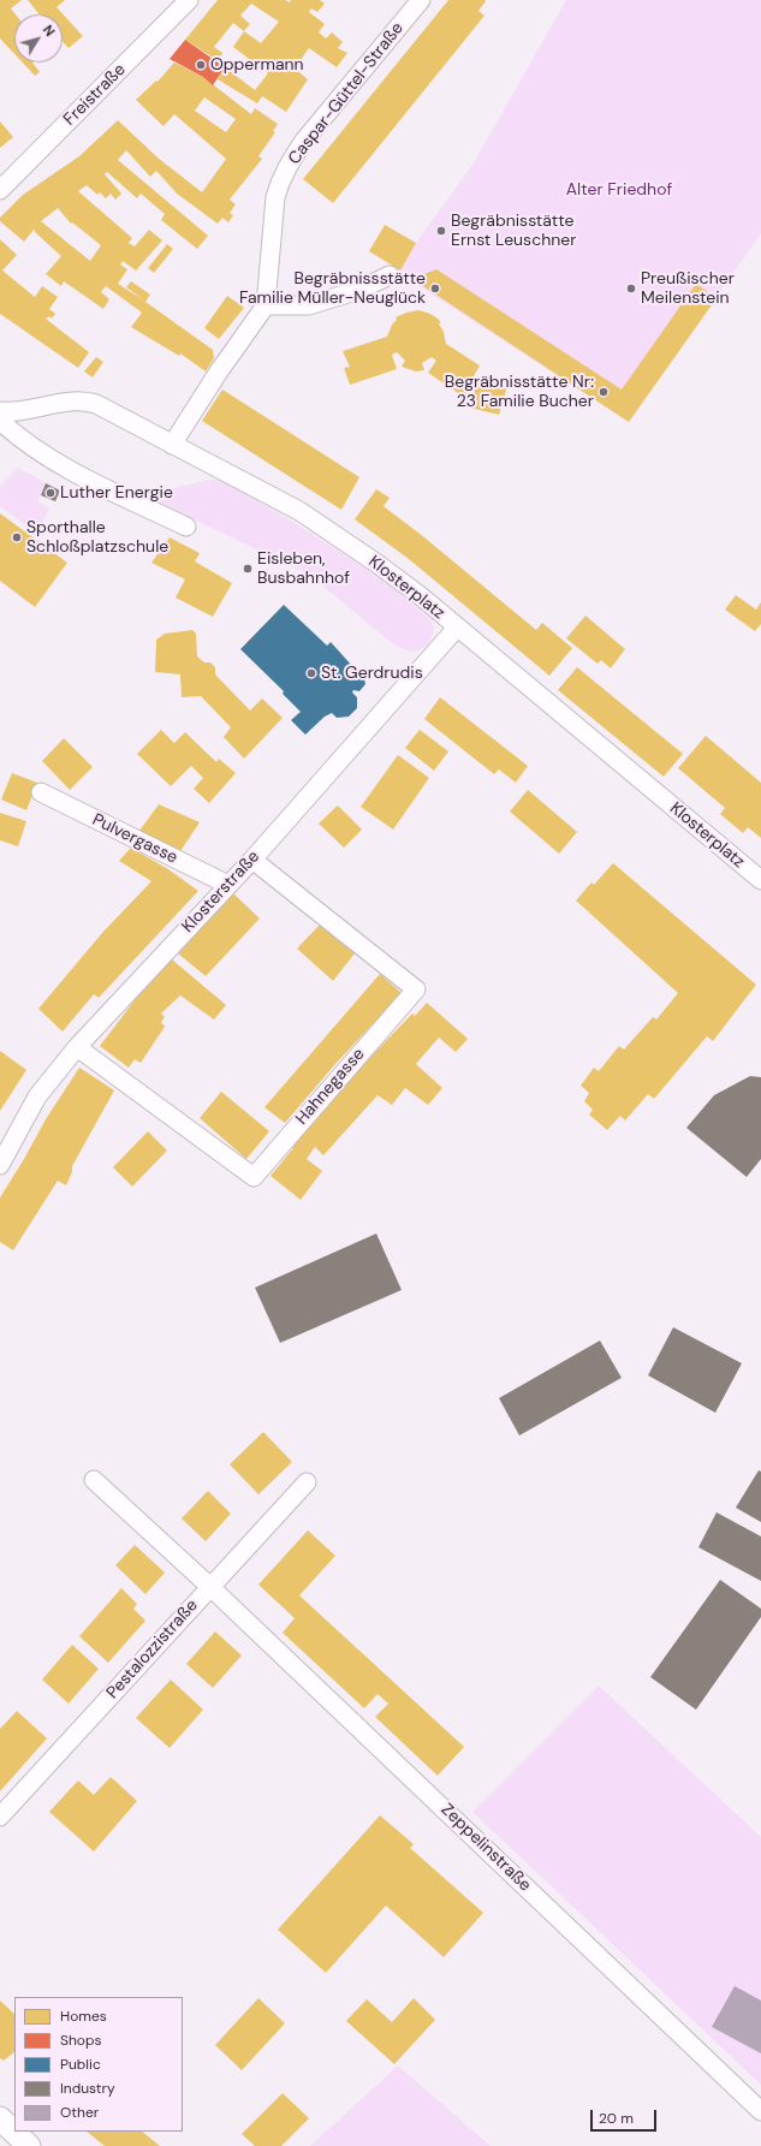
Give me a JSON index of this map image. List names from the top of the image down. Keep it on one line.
{"streets":{"street":["Caspar-Güttel-Straße","Freistraße","Klosterplatz","Pulvergasse","Klosterstraße","Hahnegasse","Pestalozzistraße","Zeppelinstraße"]},"crossings":[["Klosterplatz","Klosterstraße"],["Pulvergasse","Klosterstraße"],["Klosterstraße","Hahnegasse"],["Pestalozzistraße","Zeppelinstraße"]],"parks":["Alter Friedhof"],"places":["Oppermann","Begräbnisstätte Ernst Leuschner","Begräbnissstätte Familie Müller-Neuglück","Preußischer Meilenstein","Begräbnisstätte Nr: 23 Familie Bucher","Luther Energie","Sporthalle Schloßplatzschule","Eisleben, Busbahnhof","St. Gerdrudis"],"legend":["Homes","Shops","Public","Industry","Other"],"scale_bar":"20 m","north":"top right"}
